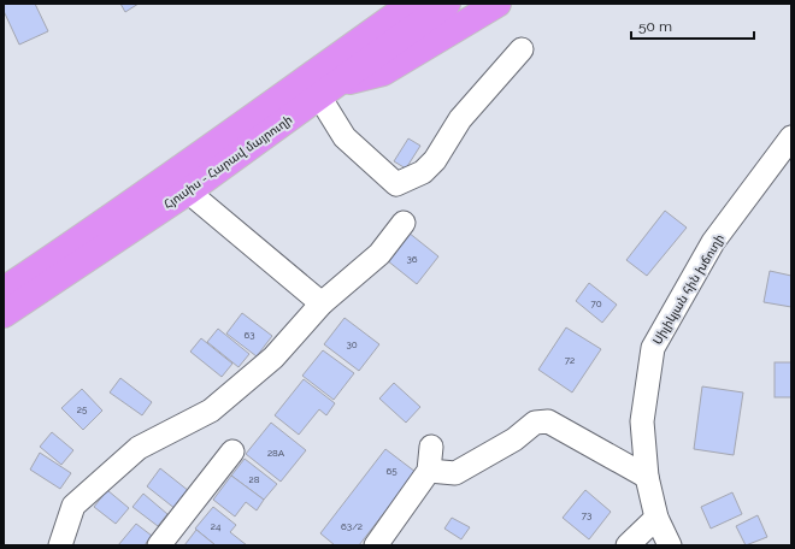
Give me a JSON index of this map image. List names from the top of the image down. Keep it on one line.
{"streets":{"highway":["Հյուսիս - Հարավ մայրուղի"],"street":["Սիլիկյան հին խճուղի"]},"house_numbers":["36","70","63","30","72","25","28A","65","28","73","24","63/2"],"scale_bar":"50 m"}
